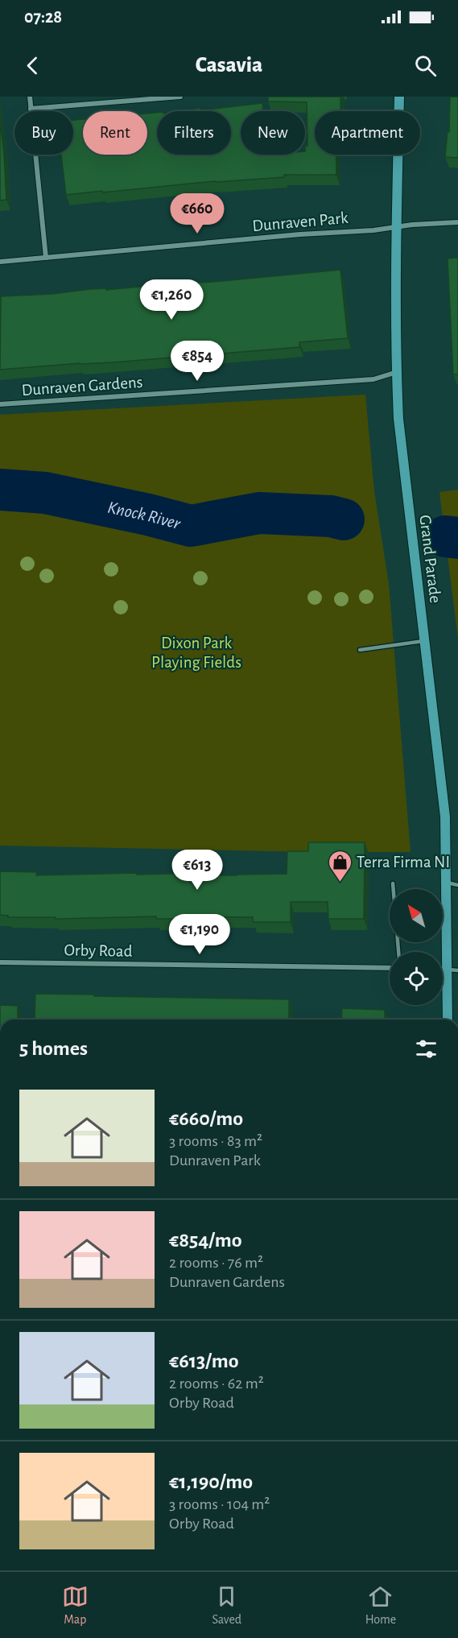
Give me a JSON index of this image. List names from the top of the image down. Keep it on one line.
{"streets":{"street":["Dunraven Park","Dunraven Gardens","Grand Parade","Orby Road"]},"crossings":[["Dunraven Park","Grand Parade"],["Dunraven Gardens","Grand Parade"]],"water":["Knock River"],"parks":["Dixon Park Playing Fields"],"places":{"shop":["Terra Firma NI"]},"north":"top left","page":{"status":"07:28","header":"Casavia","chip":["Buy","Rent","Filters","New","Apartment"],"price":["€660","€1,260","€854","€613","€1,190"],"heading":"5 homes","list":[{"name":"€660/mo","note":"3 rooms · 83 m² · Dunraven Park"},{"name":"€854/mo","note":"2 rooms · 76 m² · Dunraven Gardens"},{"name":"€613/mo","note":"2 rooms · 62 m² · Orby Road"},{"name":"€1,190/mo","note":"3 rooms · 104 m² · Orby Road"}],"tabs":["Map","Saved","Home"]}}
